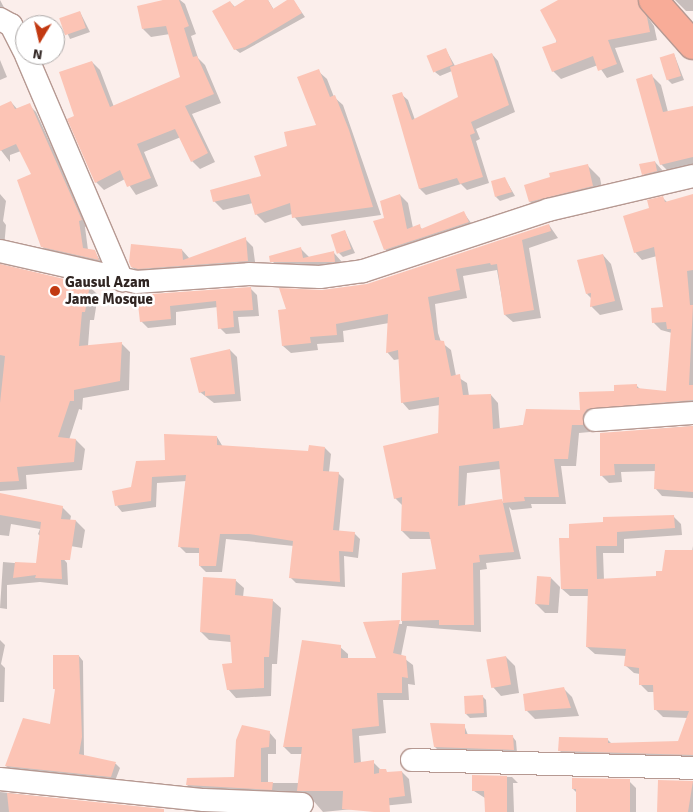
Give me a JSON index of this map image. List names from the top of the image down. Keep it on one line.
{"places":["Gausul Azam Jame Mosque"],"north":"bottom"}
